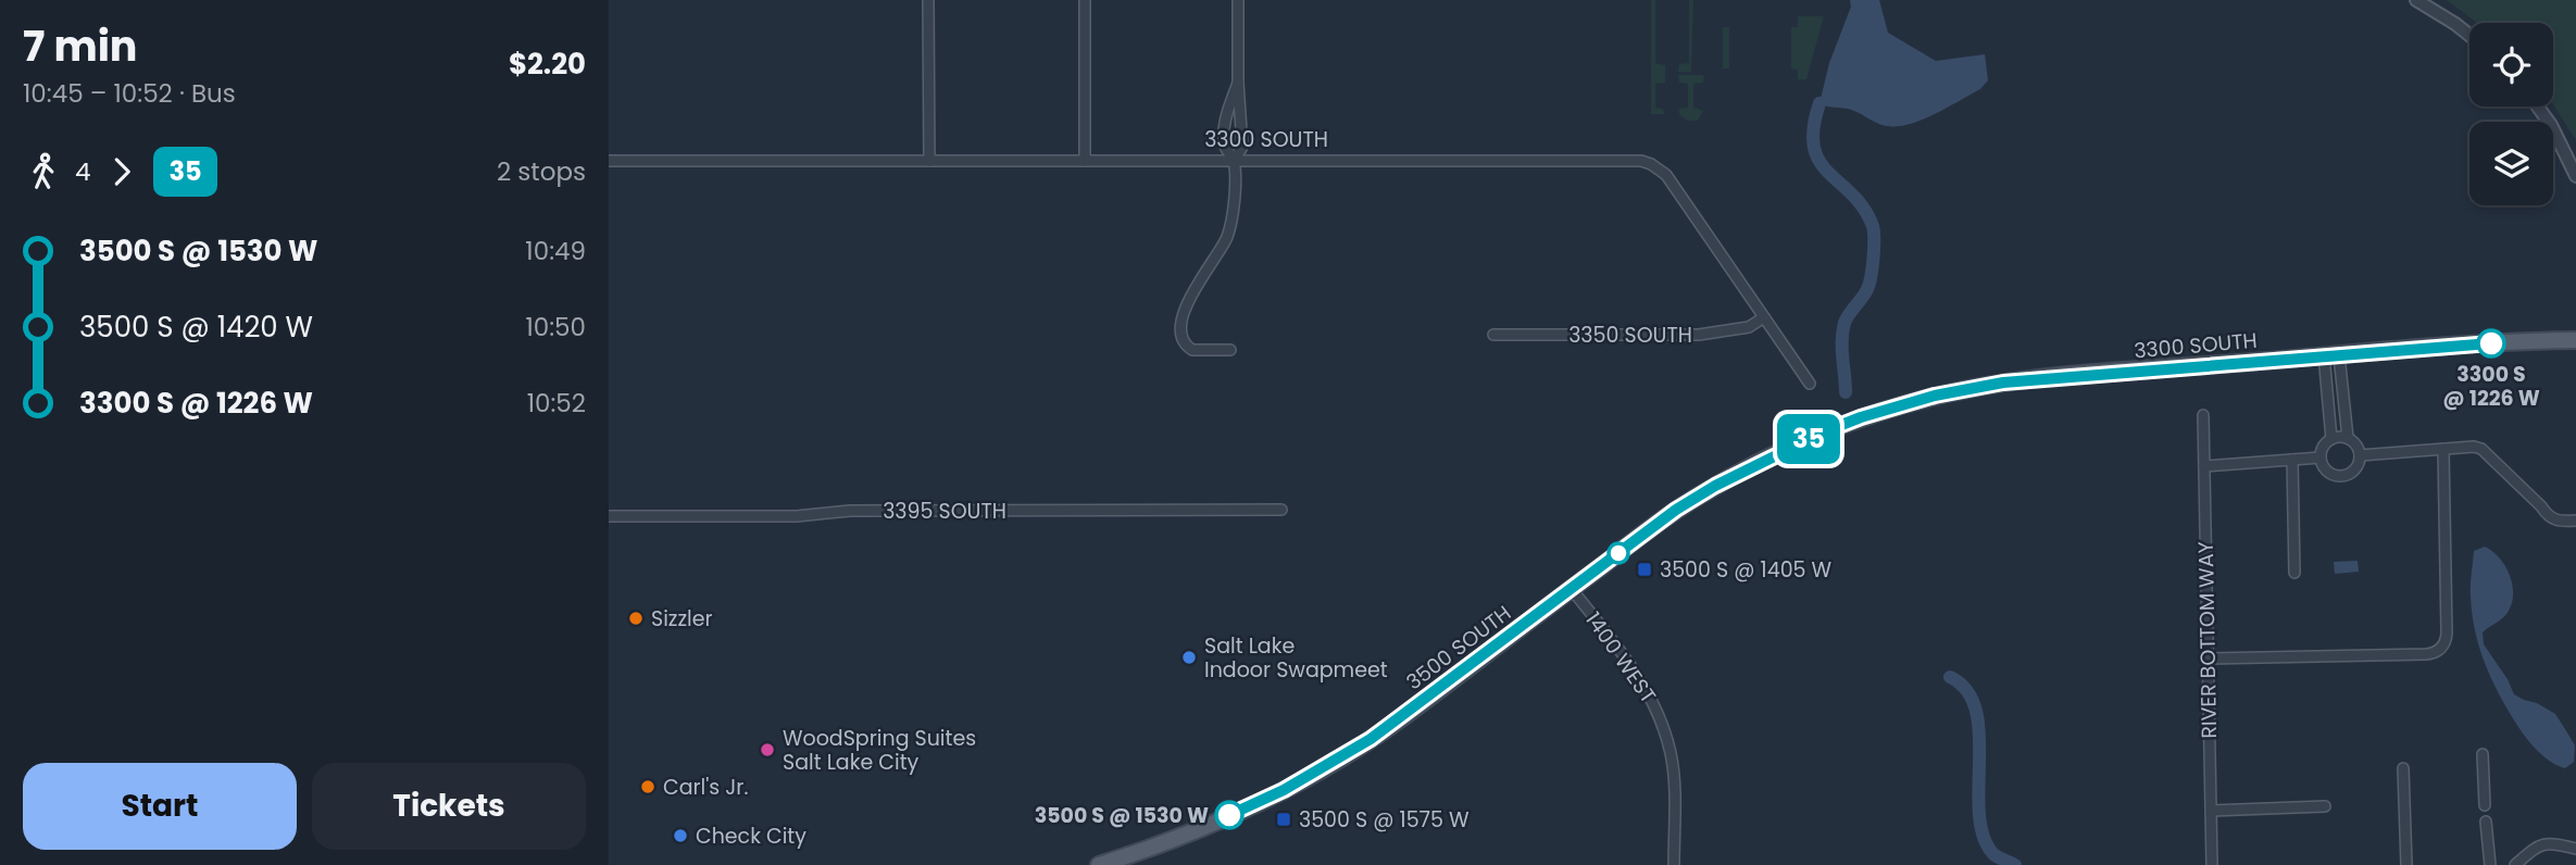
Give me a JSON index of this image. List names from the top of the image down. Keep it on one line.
{"streets":{"main road":["3300 SOUTH","3500 SOUTH"],"street":["3350 SOUTH","3395 SOUTH","RIVER BOTTOM WAY","1400 WEST"]},"crossings":[["3300 SOUTH","3350 SOUTH"],["3300 SOUTH","3500 SOUTH"],["3500 SOUTH","1400 WEST"]],"places":{"other":["3300 S @ 1226 W","Sizzler","Salt Lake Indoor Swapmeet","WoodSpring Suites Salt Lake City","Carl's Jr.","3500 S @ 1530 W","Check City"],"transit":["3500 S @ 1405 W","3500 S @ 1575 W"]},"lines":["bus line 35"],"page":{"heading":["7 min","10:45 – 10:52 · Bus","$2.20"],"on_map":"35","legs":["4","35","2 stops"],"list":[{"name":"3500 S @ 1530 W","value":"10:49"},{"name":"3500 S @ 1420 W","value":"10:50"},{"name":"3300 S @ 1226 W","value":"10:52"}],"buttons":["Start","Tickets"]}}
